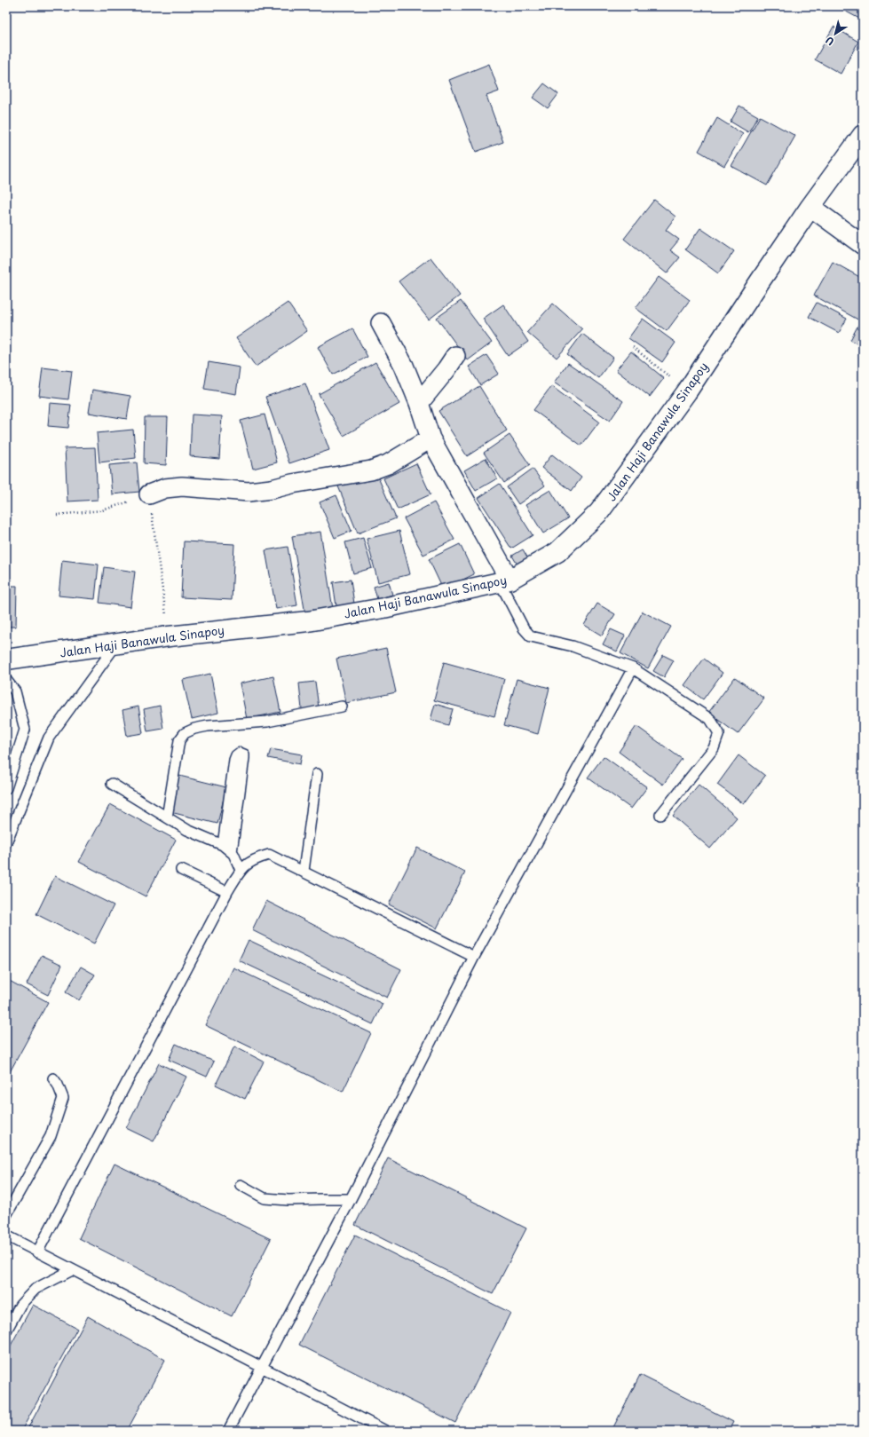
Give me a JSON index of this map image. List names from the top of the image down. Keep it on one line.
{"streets":{"highway":["Jalan Haji Banawula Sinapoy"]},"north":"bottom left"}
